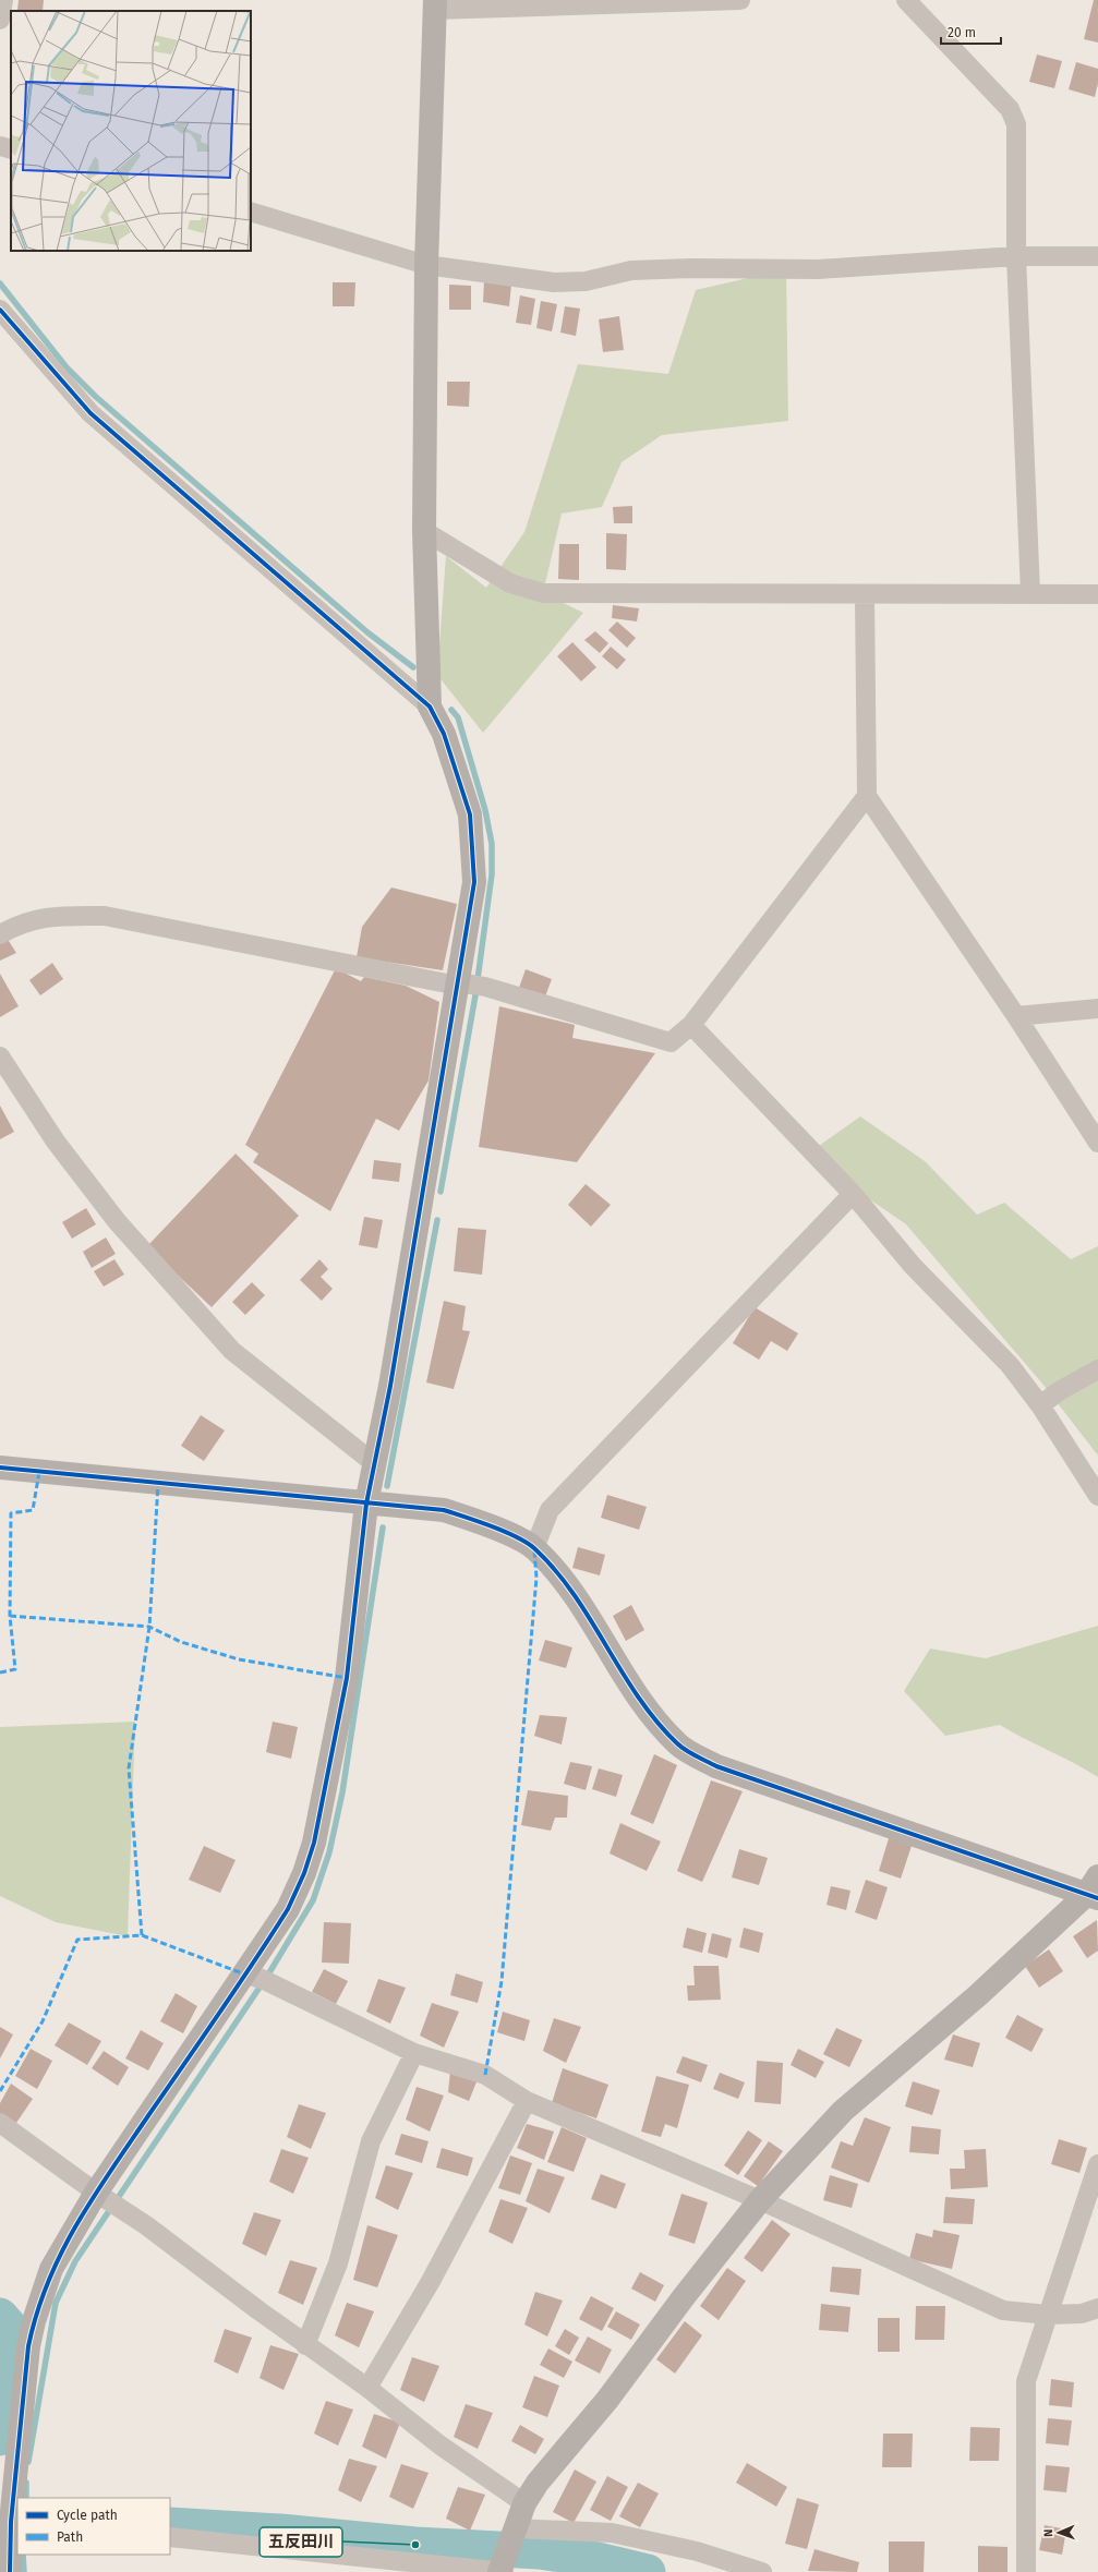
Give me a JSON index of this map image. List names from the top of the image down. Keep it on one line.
{"places":["五反田川"],"legend":["Cycle path","Path"],"scale_bar":"20 m","north":"left"}
